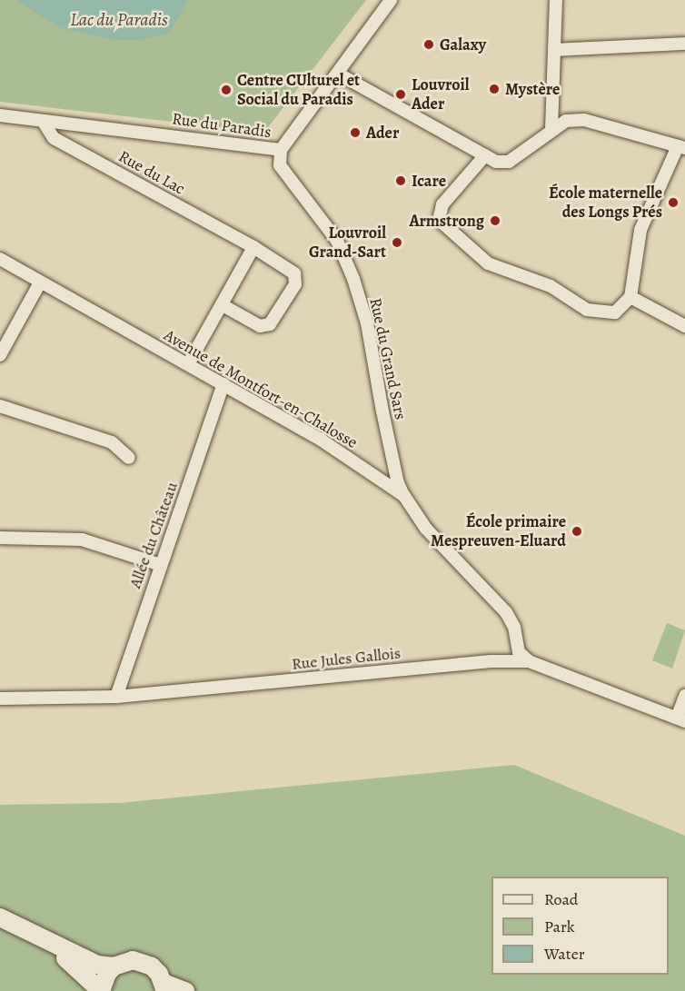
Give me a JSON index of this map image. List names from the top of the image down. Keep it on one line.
{"streets":{"street":["Rue du Paradis","Rue du Lac","Rue du Grand Sars","Avenue de Montfort-en-Chalosse","Allée du Château","Rue Jules Gallois"]},"crossings":[["Rue du Paradis","Rue du Lac"],["Rue du Paradis","Rue du Grand Sars"],["Rue du Grand Sars","Avenue de Montfort-en-Chalosse"],["Avenue de Montfort-en-Chalosse","Allée du Château"],["Avenue de Montfort-en-Chalosse","Rue Jules Gallois"],["Allée du Château","Rue Jules Gallois"]],"water":["Lac du Paradis"],"places":["Galaxy","Mystère","Centre CUlturel et Social du Paradis","Louvroil Ader","Ader","Icare","École maternelle des Longs Prés","Armstrong","Louvroil Grand-Sart","École primaire Mespreuven-Eluard"],"legend":["Road","Park","Water"]}
